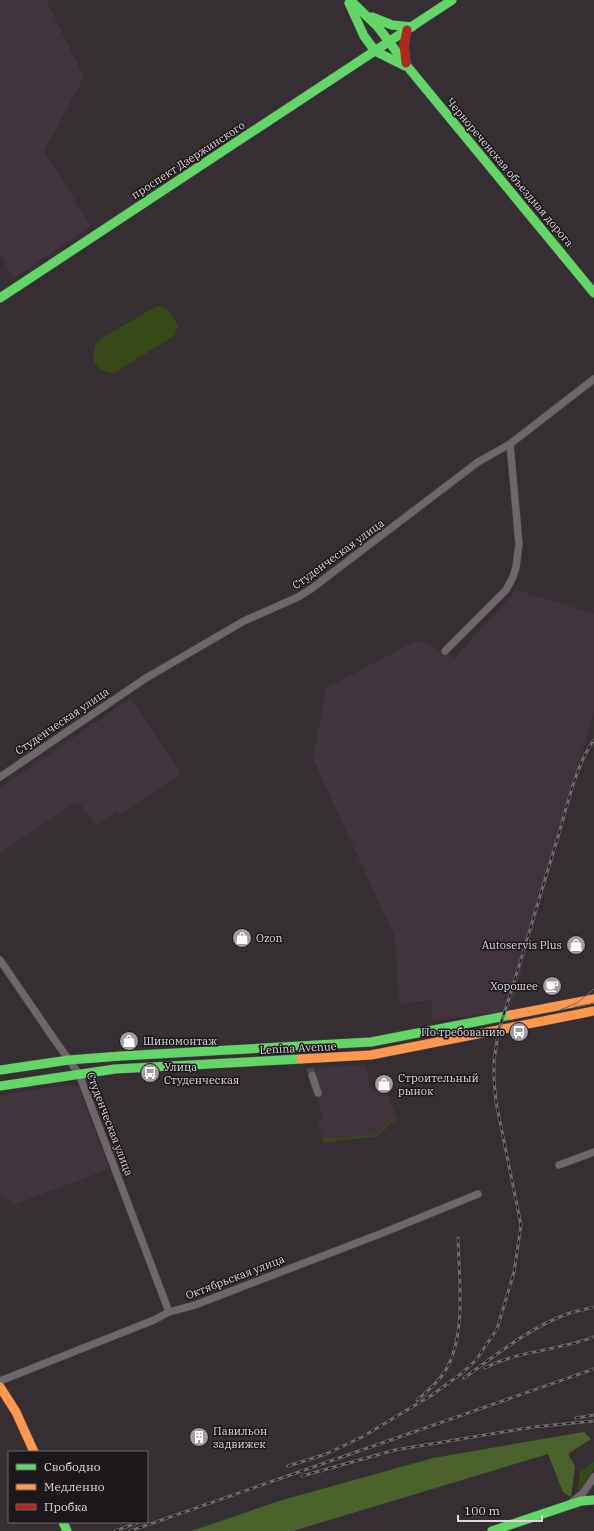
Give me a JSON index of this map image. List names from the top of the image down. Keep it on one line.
{"streets":{"main road":["проспект Дзержинского","Чернореченская объездная дорога","Lenina Avenue"],"street":["Студенческая улица","Октябрьская улица"]},"crossings":[["проспект Дзержинского","Чернореченская объездная дорога"],["Студенческая улица","Lenina Avenue"],["Студенческая улица","Октябрьская улица"]],"places":{"shop":["Ozon","Autoservis Plus","Шиномонтаж","Строительный рынок"],"cafe":["Хорошее"],"bus stop":["По требованию","Улица Студенческая"],"building":["Павильон задвижек"]},"legend":["Свободно","Медленно","Пробка"],"scale_bar":"100 m"}
